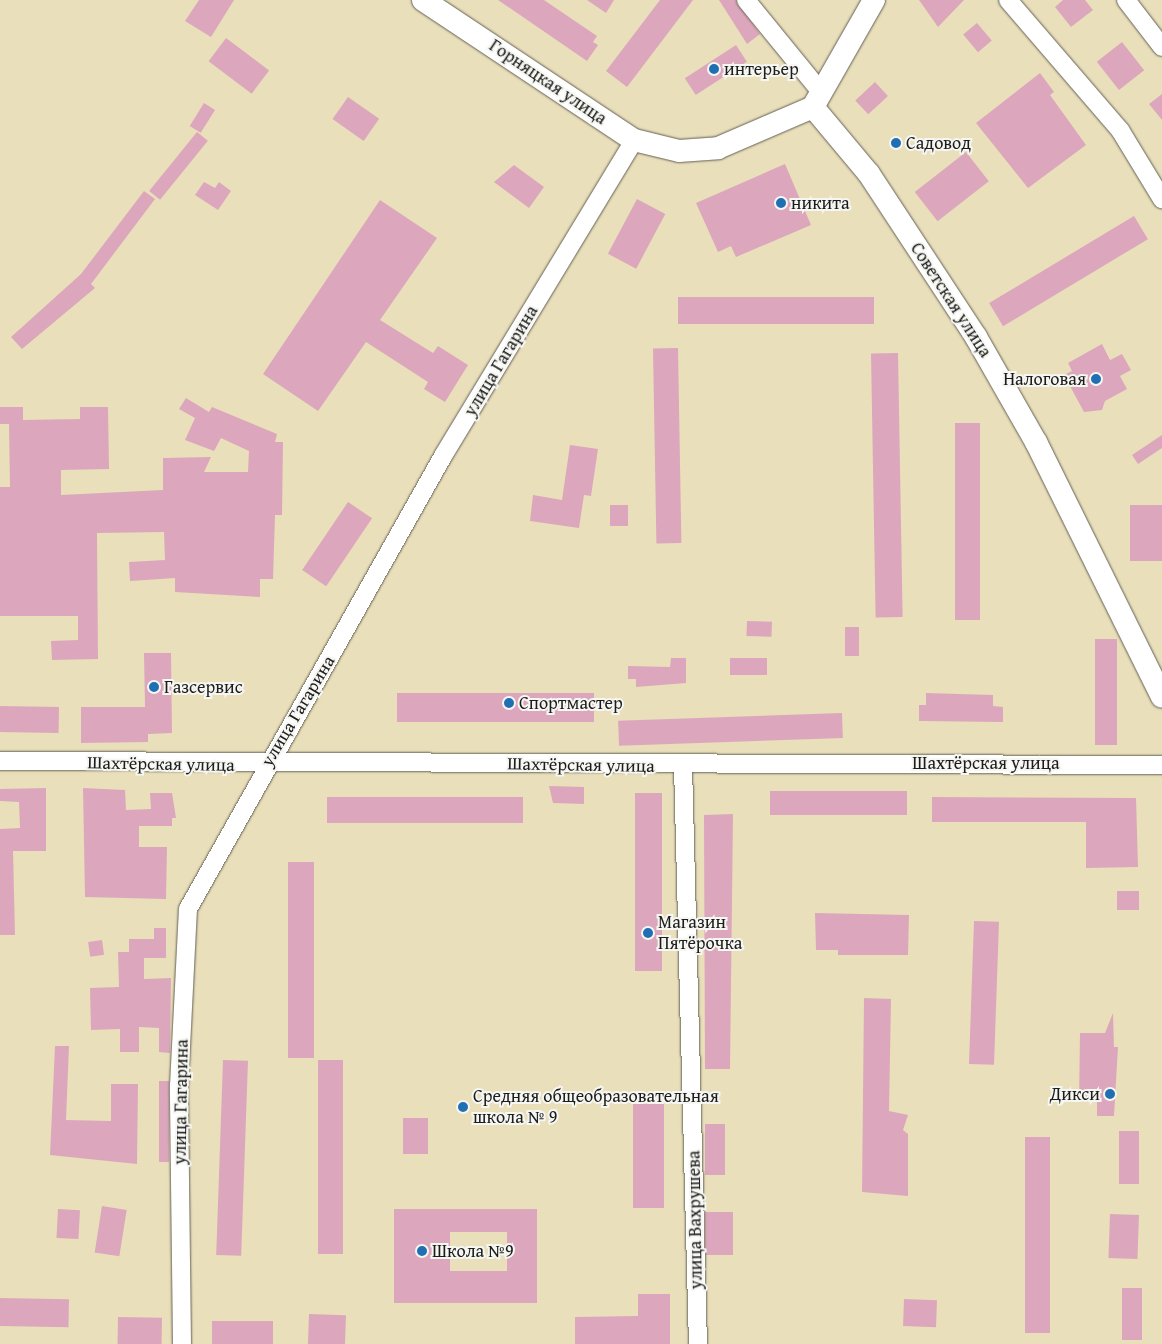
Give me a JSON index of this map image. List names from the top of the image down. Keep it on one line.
{"streets":{"main road":["Горняцкая улица","Советская улица"],"street":["улица Гагарина","Шахтёрская улица","улица Вахрушева"]},"crossings":[["Горняцкая улица","Советская улица"],["Горняцкая улица","улица Гагарина"],["улица Гагарина","Шахтёрская улица"],["Шахтёрская улица","улица Вахрушева"]],"places":["интерьер","Садовод","никита","Налоговая","Газсервис","Спортмастер","Магазин Пятёрочка","Дикси","Средняя общеобразовательная школа № 9","Школа №9"]}
